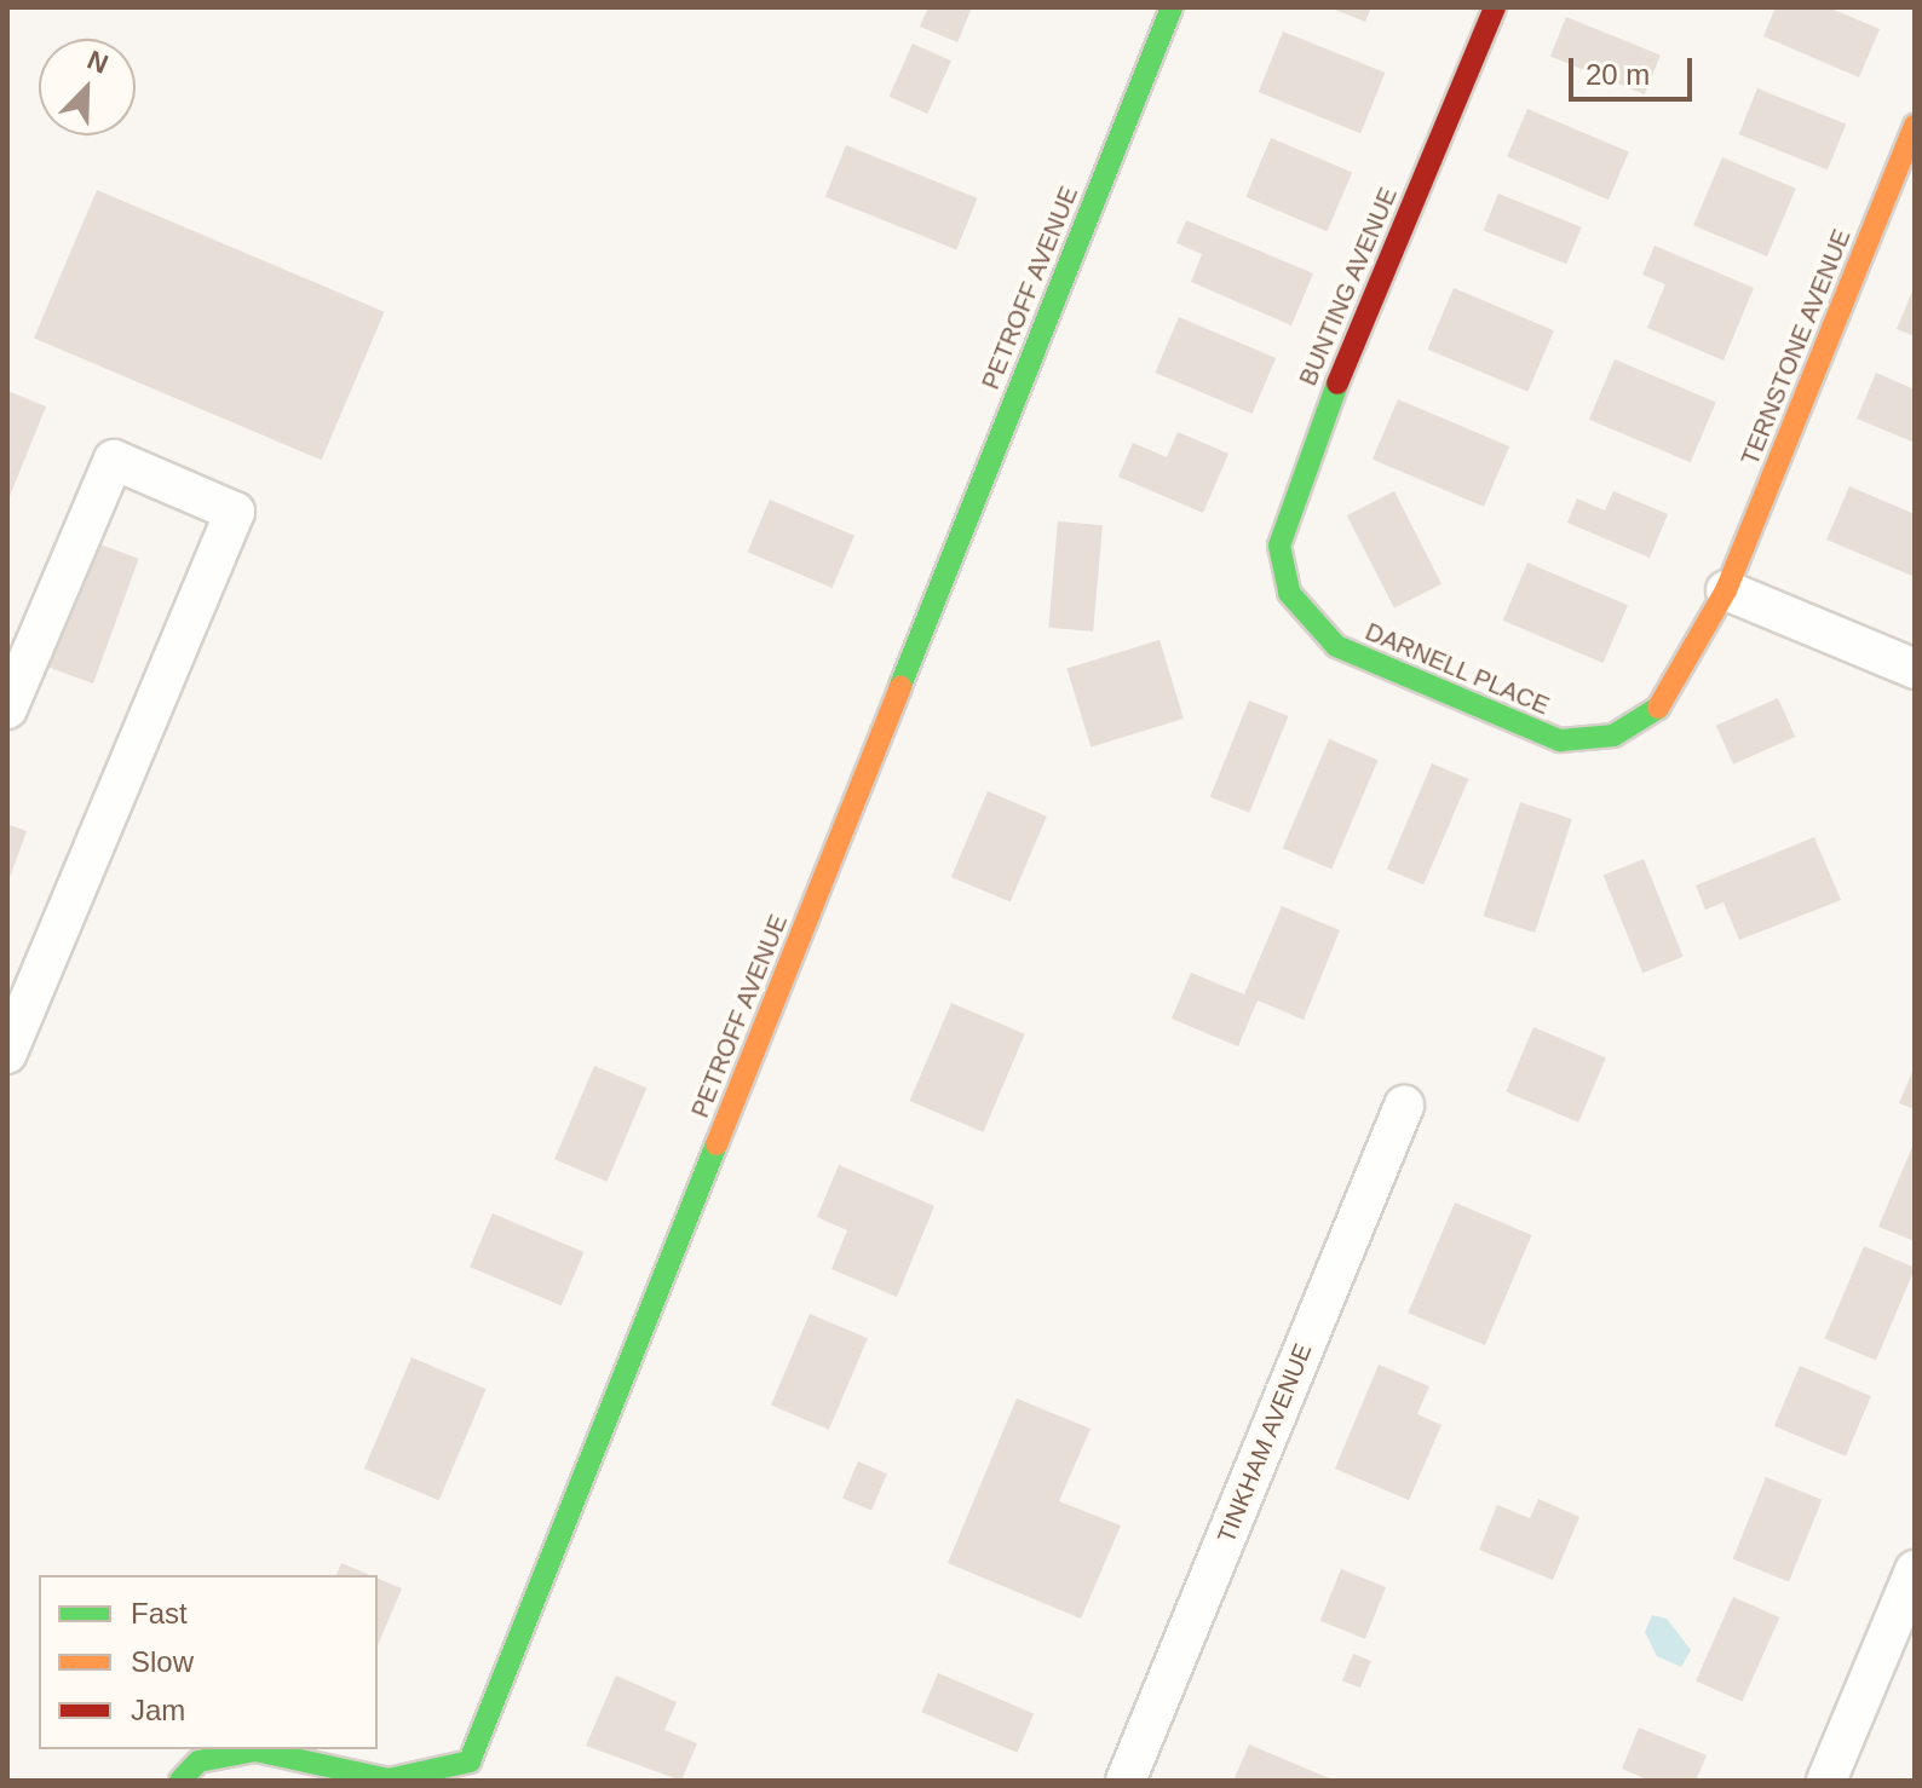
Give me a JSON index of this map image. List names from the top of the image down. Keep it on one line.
{"streets":{"street":["BUNTING AVENUE","PETROFF AVENUE","TERNSTONE AVENUE","DARNELL PLACE","TINKHAM AVENUE"]},"crossings":[["BUNTING AVENUE","DARNELL PLACE"],["TERNSTONE AVENUE","DARNELL PLACE"]],"legend":["Fast","Slow","Jam"],"scale_bar":"20 m","north":"top right"}
